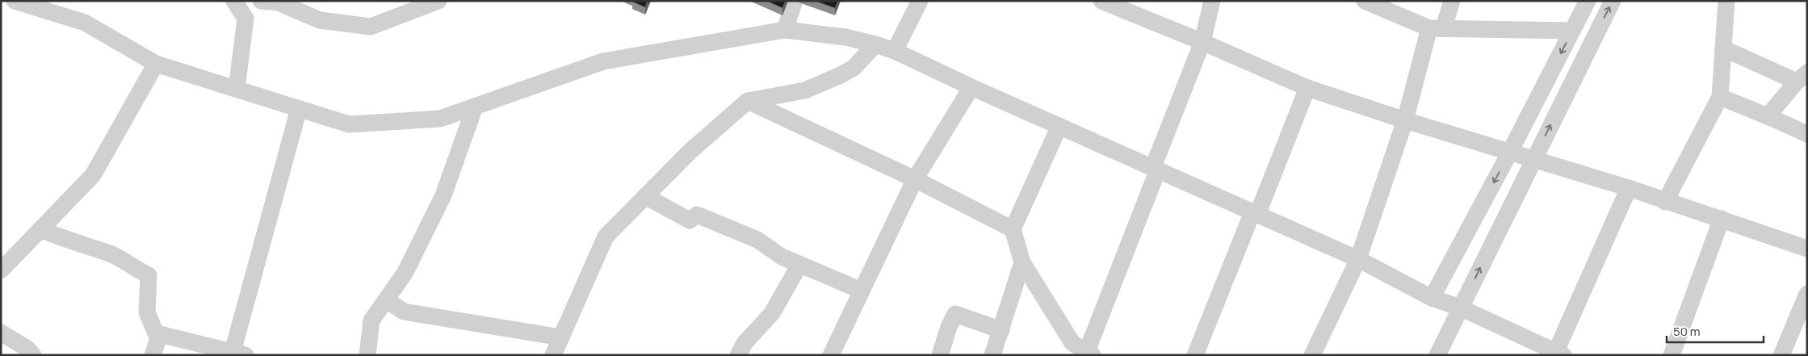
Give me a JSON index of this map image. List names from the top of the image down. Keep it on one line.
{"scale_bar":"50 m"}
